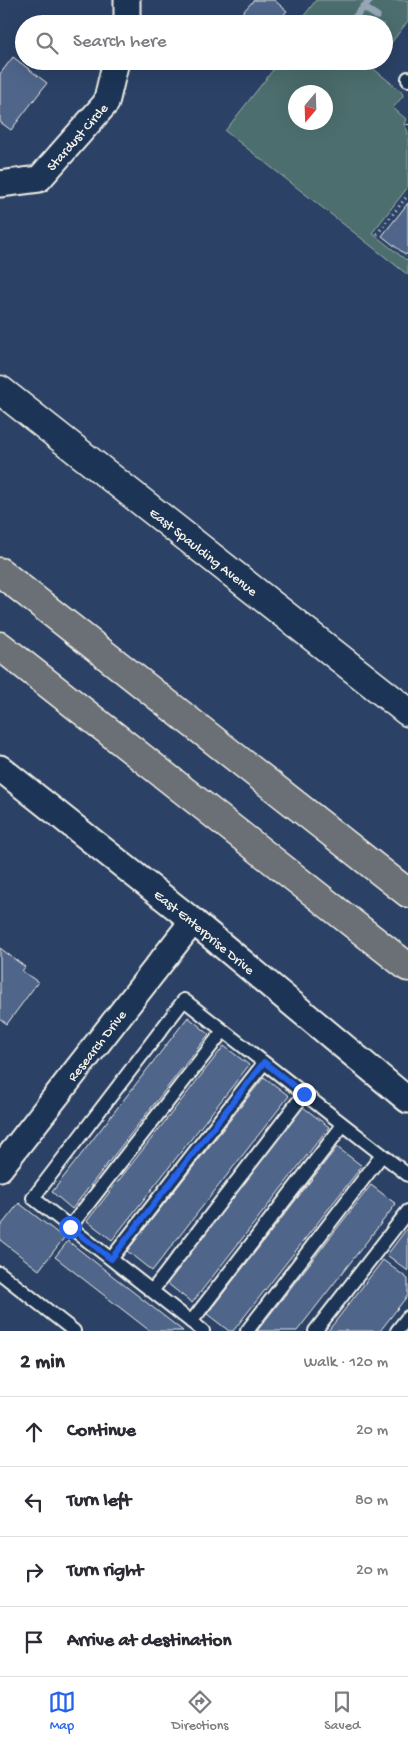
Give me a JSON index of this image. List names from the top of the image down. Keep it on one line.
{"streets":{"street":["Stardust Circle","East Spaulding Avenue","East Enterprise Drive","Research Drive"]},"crossings":[["East Enterprise Drive","Research Drive"]],"north":"bottom","page":{"search":"Search here","heading":["2 min","Walk · 120 m"],"list":[["Continue","20 m"],["Turn left","80 m"],["Turn right","20 m"],"Arrive at destination"],"nav":["Map","Directions","Saved"]}}
